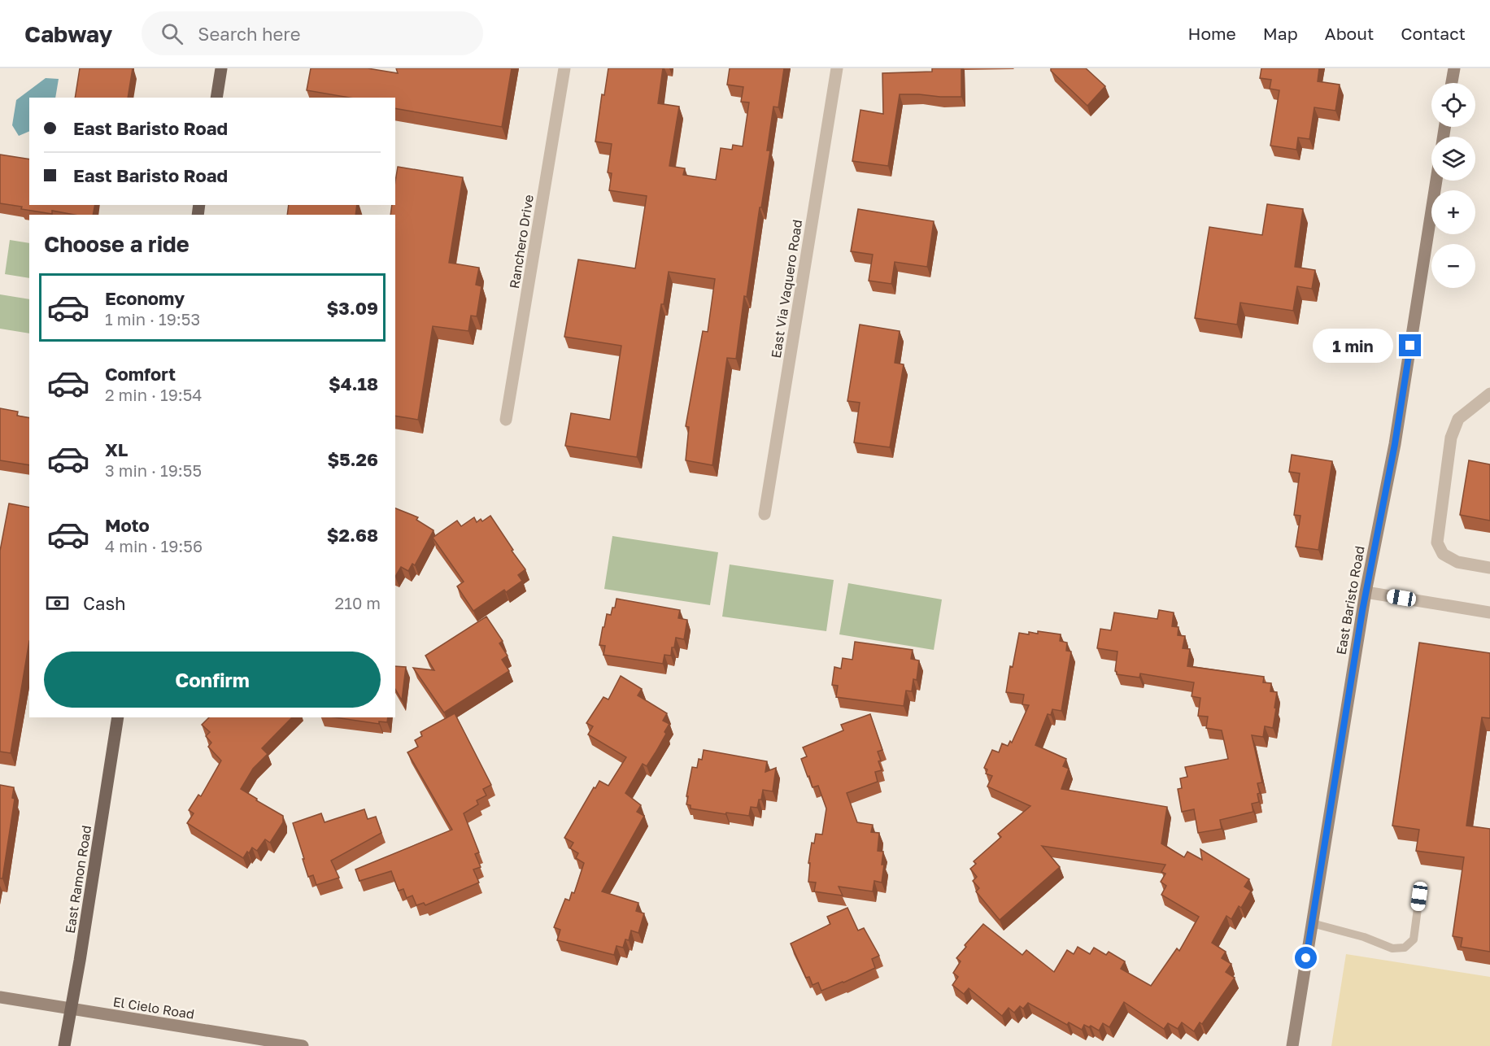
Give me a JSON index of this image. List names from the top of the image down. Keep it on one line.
{"streets":{"main road":["East Ramon Road"],"street":["Ranchero Drive","East Via Vaquero Road","East Baristo Road","El Cielo Road"]},"crossings":[["East Ramon Road","El Cielo Road"]],"page":{"header":"Cabway","search":"Search here","nav":["Home","Map","About","Contact"],"map_buttons":["+","−"],"banner":["East Baristo Road","East Baristo Road"],"heading":"Choose a ride","list":[{"name":"Economy","note":"1 min · 19:53","value":"$3.09"},{"name":"Comfort","note":"2 min · 19:54","value":"$4.18"},{"name":"XL","note":"3 min · 19:55","value":"$5.26"},{"name":"Moto","note":"4 min · 19:56","value":"$2.68"}],"bubble":"1 min","pay":["Cash","210 m"],"buttons":"Confirm"}}
